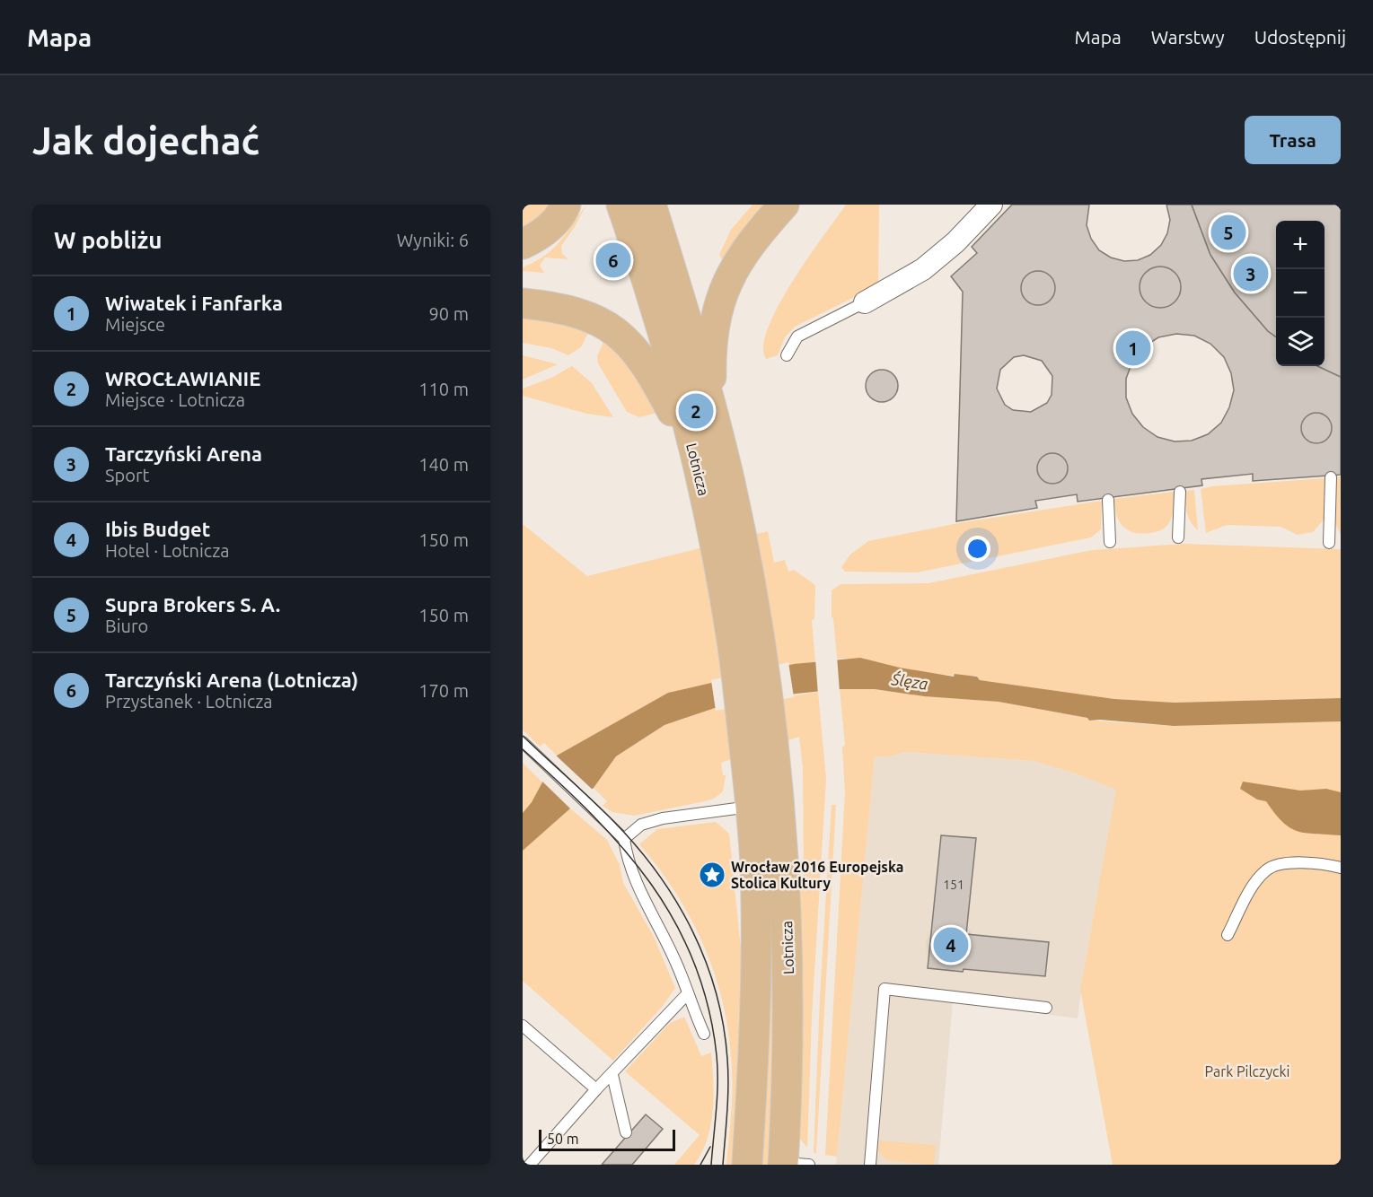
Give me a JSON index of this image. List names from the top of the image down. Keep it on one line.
{"streets":{"main road":["Lotnicza"]},"water":["Ślęza"],"parks":["Park Pilczycki"],"places":{"place":["Wrocław 2016 Europejska Stolica Kultury"]},"house_numbers":["151"],"scale_bar":"50 m","page":{"header":"Mapa","nav":["Mapa","Warstwy","Udostępnij"],"buttons":"Trasa","title":"Jak dojechać","heading":["W pobliżu","Wyniki: 6"],"pins":["5","6","3","1","2","4"],"map_buttons":["+","−"],"list":[{"mark":"1","name":"Wiwatek i Fanfarka","note":"Miejsce","value":"90 m"},{"mark":"2","name":"WROCŁAWIANIE","note":"Miejsce · Lotnicza","value":"110 m"},{"mark":"3","name":"Tarczyński Arena","note":"Sport","value":"140 m"},{"mark":"4","name":"Ibis Budget","note":"Hotel · Lotnicza","value":"150 m"},{"mark":"5","name":"Supra Brokers S. A.","note":"Biuro","value":"150 m"},{"mark":"6","name":"Tarczyński Arena (Lotnicza)","note":"Przystanek · Lotnicza","value":"170 m"}],"scale":"50 m"}}
